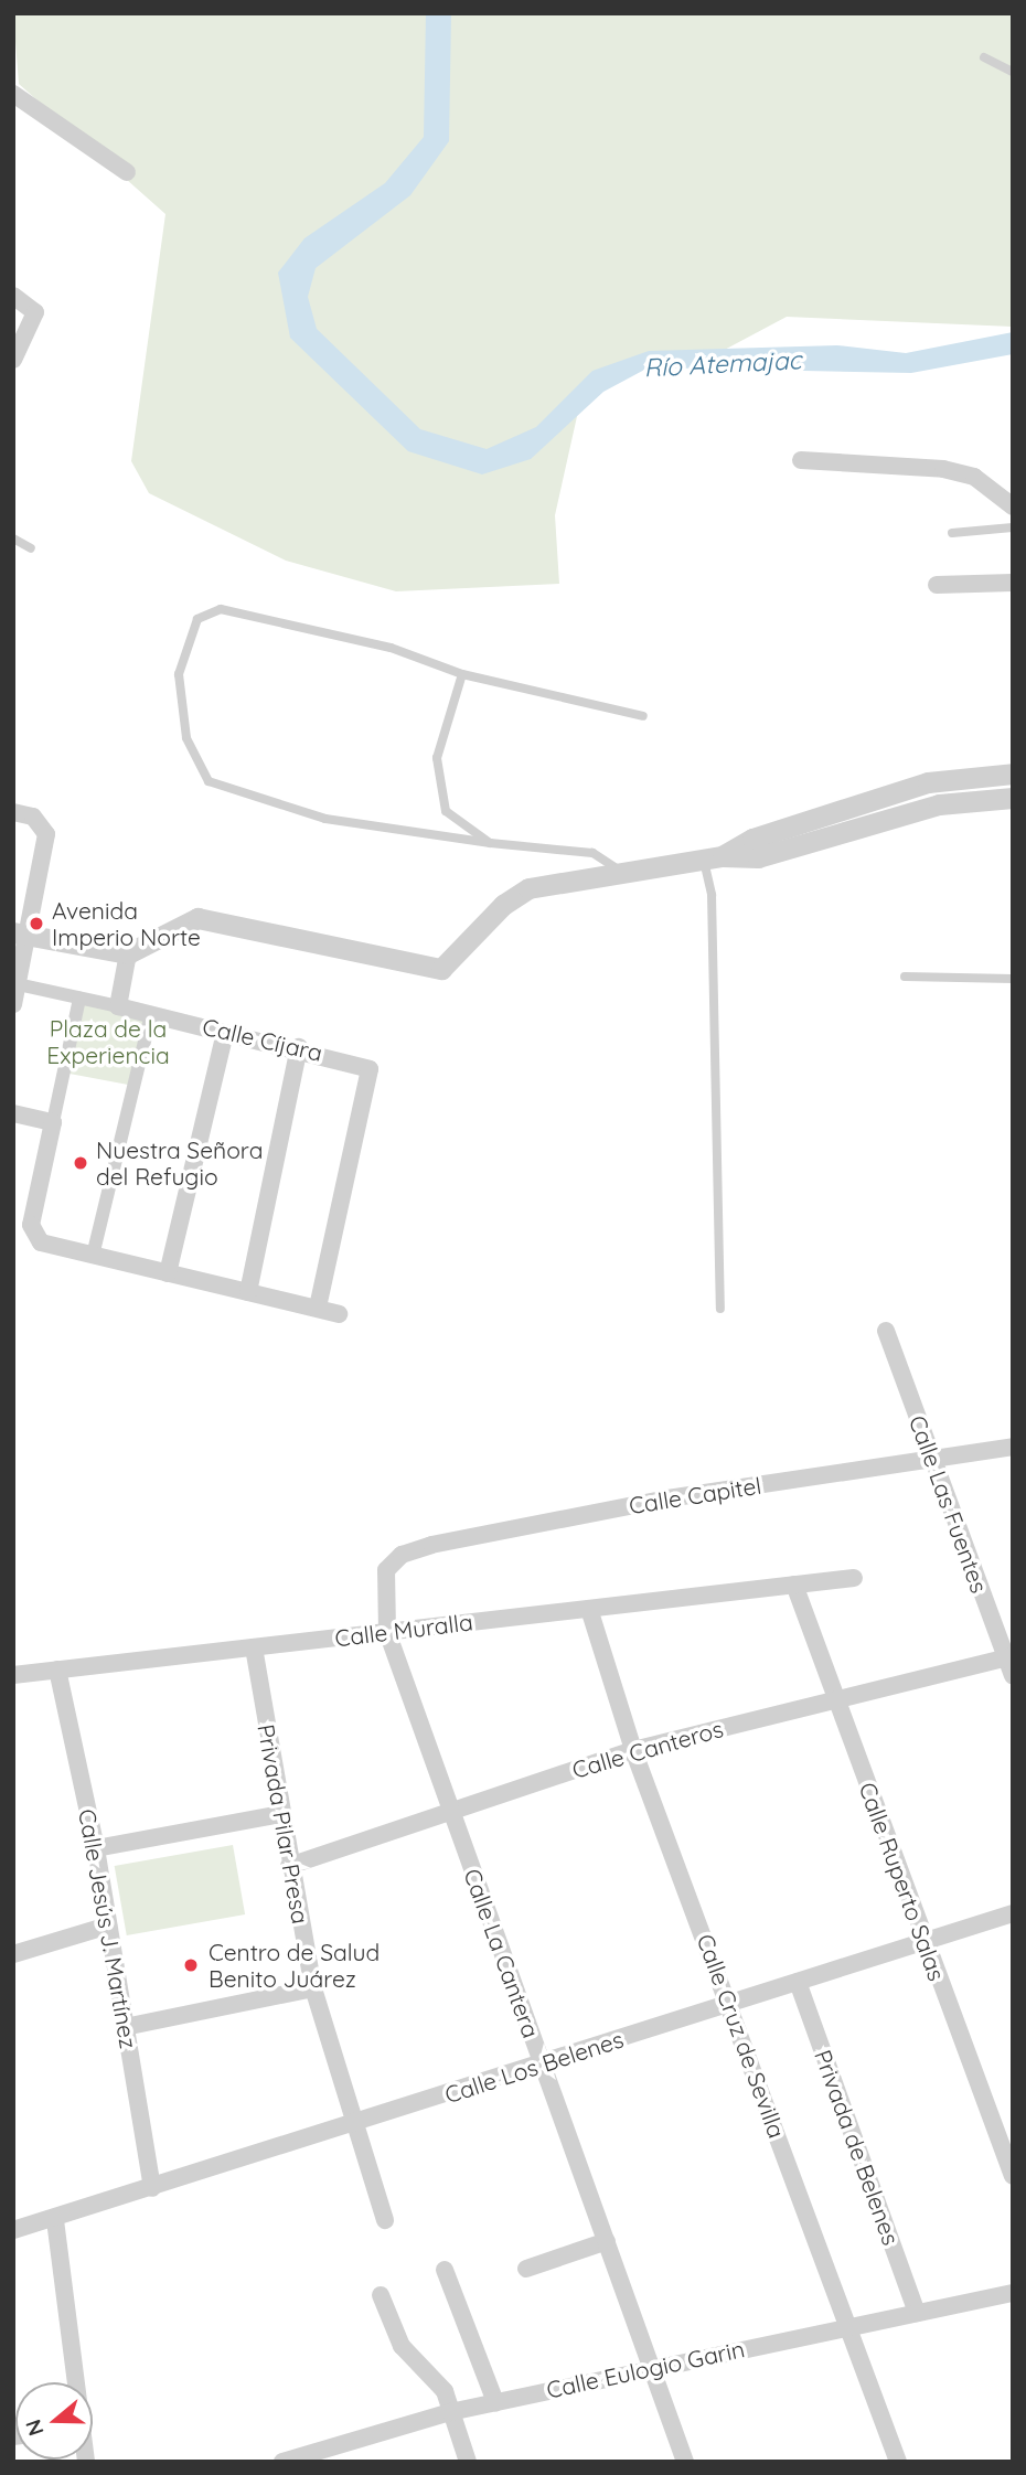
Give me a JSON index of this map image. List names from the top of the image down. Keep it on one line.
{"streets":{"street":["Calle Cíjara","Calle Capitel","Calle Las Fuentes","Calle Muralla","Calle Canteros","Privada Pilar Presa","Calle Ruperto Salas","Calle Jesús J. Martínez","Calle La Cantera","Calle Cruz de Sevilla","Calle Los Belenes","Privada de Belenes","Calle Eulogio Garin"]},"crossings":[["Calle Capitel","Calle Las Fuentes"],["Calle Capitel","Calle La Cantera"],["Calle Las Fuentes","Calle Canteros"],["Calle Muralla","Privada Pilar Presa"],["Calle Muralla","Calle Ruperto Salas"],["Calle Muralla","Calle Jesús J. Martínez"],["Calle Muralla","Calle La Cantera"],["Calle Muralla","Calle Cruz de Sevilla"],["Calle Canteros","Privada Pilar Presa"],["Calle Canteros","Calle Ruperto Salas"],["Calle Canteros","Calle La Cantera"],["Calle Canteros","Calle Cruz de Sevilla"],["Privada Pilar Presa","Calle Los Belenes"],["Calle Ruperto Salas","Calle Los Belenes"],["Calle Jesús J. Martínez","Calle Los Belenes"],["Calle La Cantera","Calle Los Belenes"],["Calle La Cantera","Calle Eulogio Garin"],["Calle Cruz de Sevilla","Calle Los Belenes"],["Calle Cruz de Sevilla","Calle Eulogio Garin"],["Calle Los Belenes","Privada de Belenes"],["Privada de Belenes","Calle Eulogio Garin"]],"water":["Río Atemajac"],"parks":["Plaza de la Experiencia"],"places":["Avenida Imperio Norte","Nuestra Señora del Refugio","Centro de Salud Benito Juárez"],"north":"left"}
